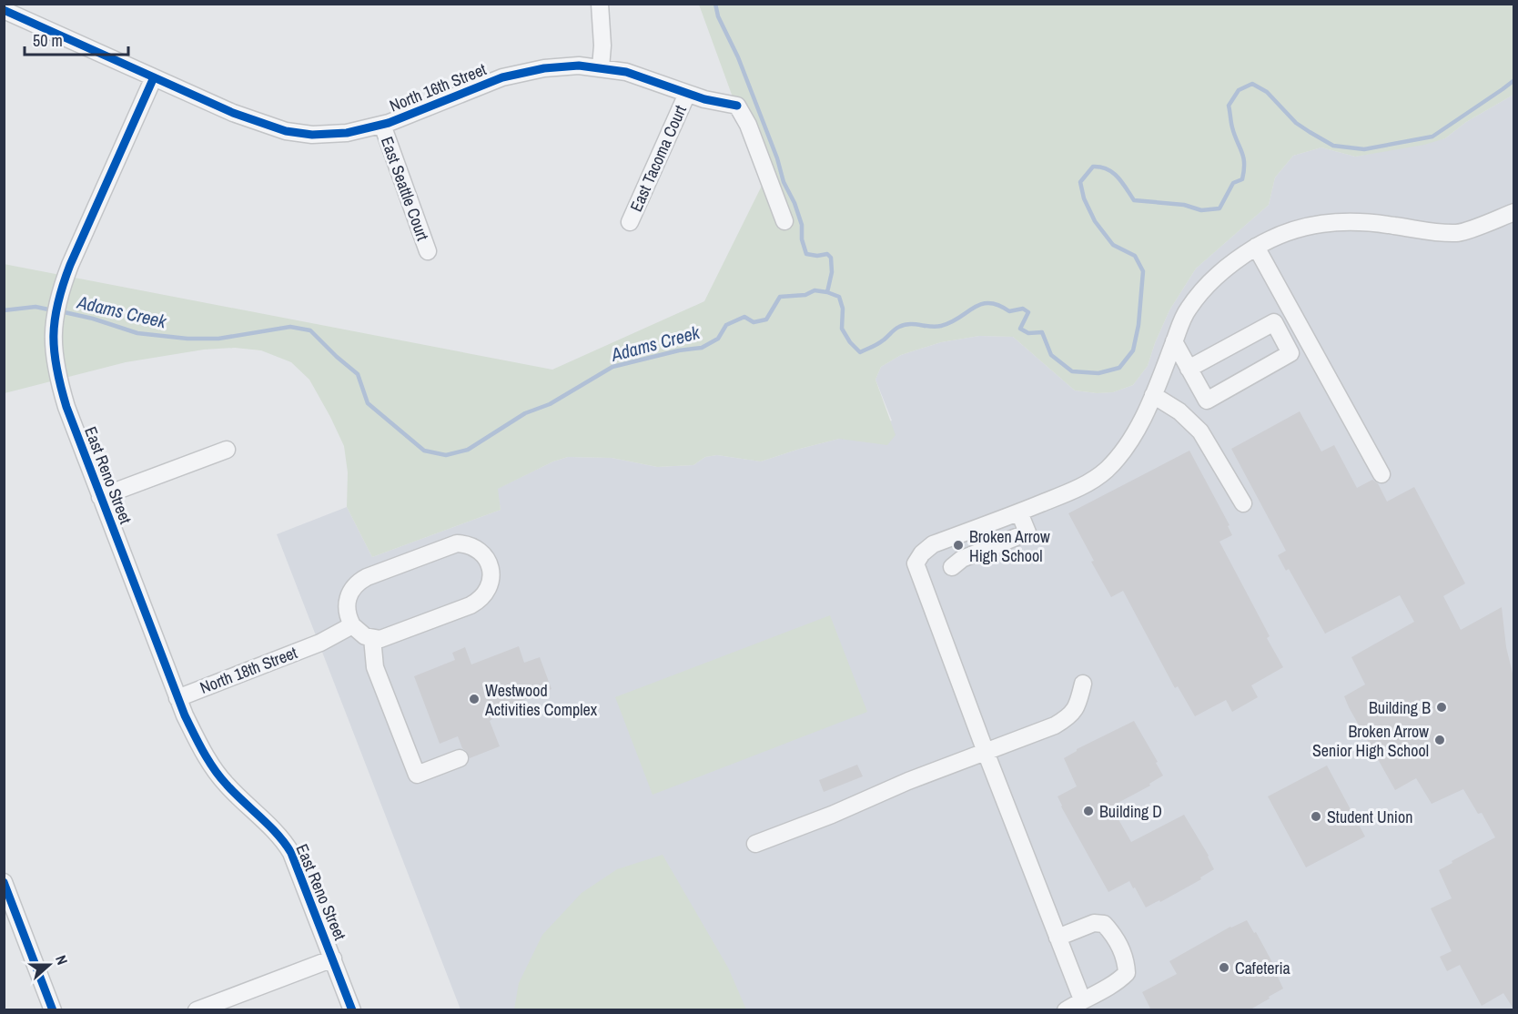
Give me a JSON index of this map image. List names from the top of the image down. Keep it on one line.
{"streets":{"street":["North 16th Street","East Tacoma Court","East Seattle Court","East Reno Street","North 18th Street"]},"crossings":[["North 16th Street","East Tacoma Court"],["North 16th Street","East Seattle Court"],["North 16th Street","East Reno Street"],["East Reno Street","North 18th Street"]],"water":["Adams Creek"],"places":["Broken Arrow High School","Westwood Activities Complex","Building B","Broken Arrow Senior High School","Building D","Student Union","Cafeteria"],"scale_bar":"50 m","north":"right"}
